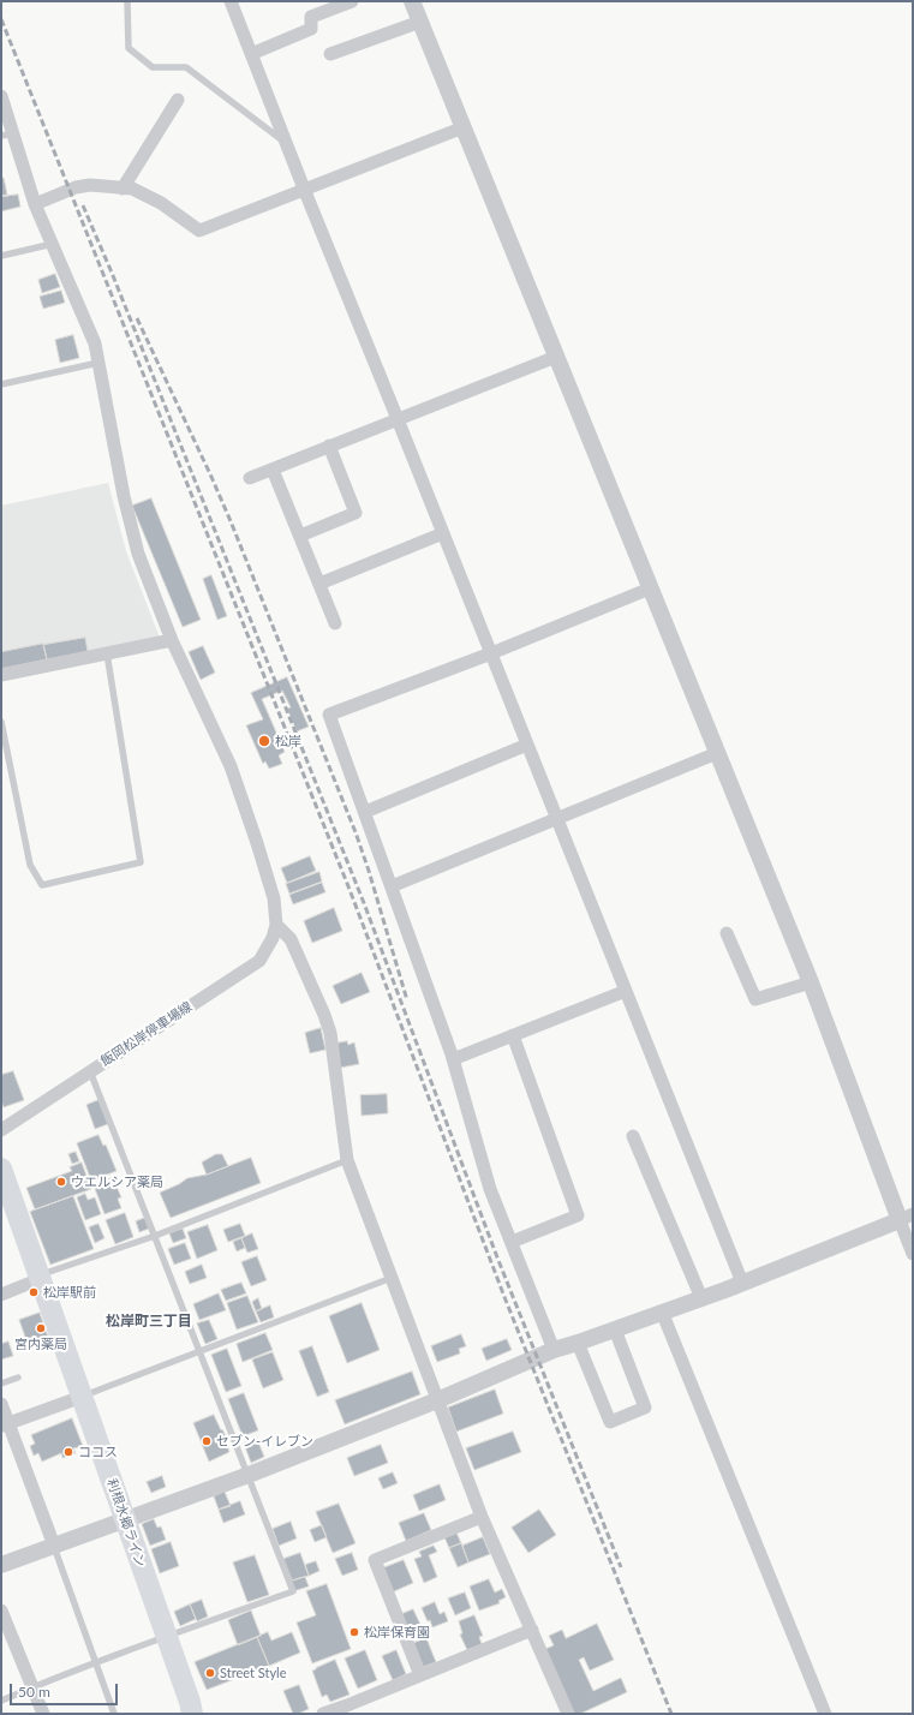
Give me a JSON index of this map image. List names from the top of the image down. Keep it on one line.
{"streets":{"highway":["利根水郷ライン"],"street":["飯岡松岸停車場線"]},"districts":["松岸町三丁目"],"places":["松岸","ウエルシア薬局","松岸駅前","宮内薬局","セブン-イレブン","ココス","松岸保育園","Street Style"],"scale_bar":"50 m"}
